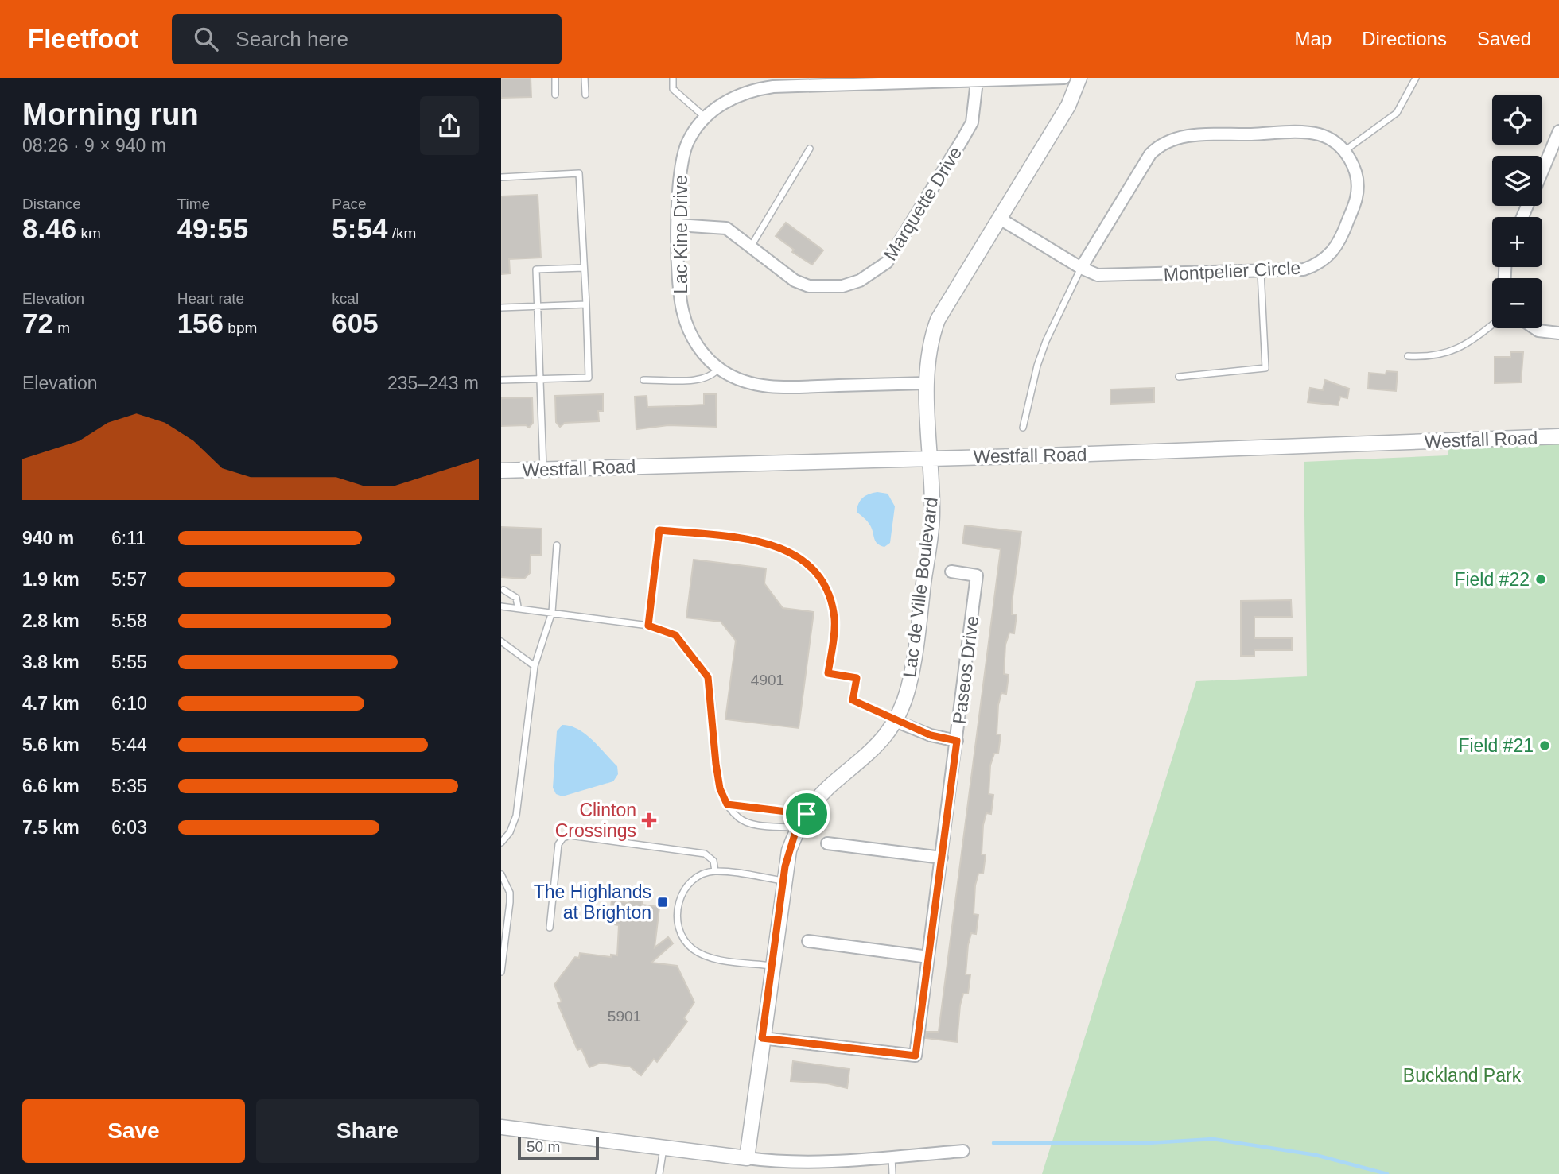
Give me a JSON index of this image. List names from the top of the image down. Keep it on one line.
{"streets":{"street":["Marquette Drive","Lac Kine Drive","Montpelier Circle","Westfall Road","Lac de Ville Boulevard","Paseos Drive"]},"crossings":[["Marquette Drive","Lac Kine Drive"],["Lac Kine Drive","Lac de Ville Boulevard"],["Montpelier Circle","Lac de Ville Boulevard"],["Westfall Road","Lac de Ville Boulevard"],["Lac de Ville Boulevard","Paseos Drive"]],"parks":["Buckland Park"],"places":{"other":["Field #22","Field #21"],"health":["Clinton Crossings"],"transit":["The Highlands at Brighton"]},"house_numbers":["4901","5901"],"scale_bar":"50 m","page":{"header":"Fleetfoot","search":"Search here","nav":["Map","Directions","Saved"],"heading":["Morning run","08:26 · 9 × 940 m"],"map_buttons":["+","−"],"stats":[["Distance","8.46 km"],["Time","49:55"],["Pace","5:54 /km"],["Elevation","72 m"],["Heart rate","156 bpm"],["kcal","605"]],"chart":["Elevation","235–243 m"],"list":[{"name":"940 m","note":"6:11"},{"name":"1.9 km","note":"5:57"},{"name":"2.8 km","note":"5:58"},{"name":"3.8 km","note":"5:55"},{"name":"4.7 km","note":"6:10"},{"name":"5.6 km","note":"5:44"},{"name":"6.6 km","note":"5:35"},{"name":"7.5 km","note":"6:03"}],"buttons":["Save","Share"],"scale":"50 m"}}
